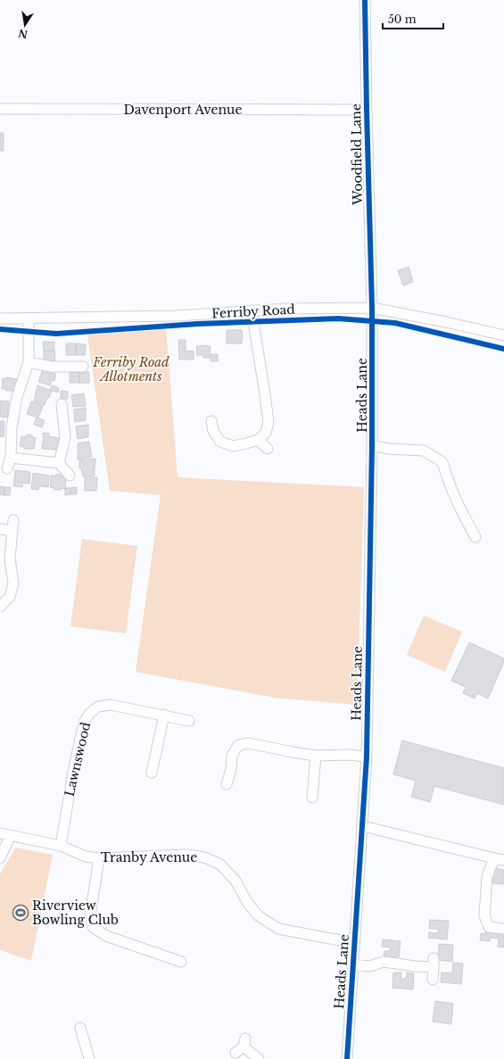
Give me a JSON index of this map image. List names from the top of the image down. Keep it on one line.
{"streets":{"street":["Davenport Avenue","Woodfield Lane","Ferriby Road","Heads Lane","Lawnswood","Tranby Avenue"]},"crossings":[["Davenport Avenue","Woodfield Lane"],["Woodfield Lane","Ferriby Road"],["Woodfield Lane","Heads Lane"],["Ferriby Road","Heads Lane"],["Heads Lane","Tranby Avenue"],["Lawnswood","Tranby Avenue"]],"parks":["Ferriby Road Allotments"],"places":{"sports":["Riverview Bowling Club"]},"scale_bar":"50 m","north":"bottom"}
